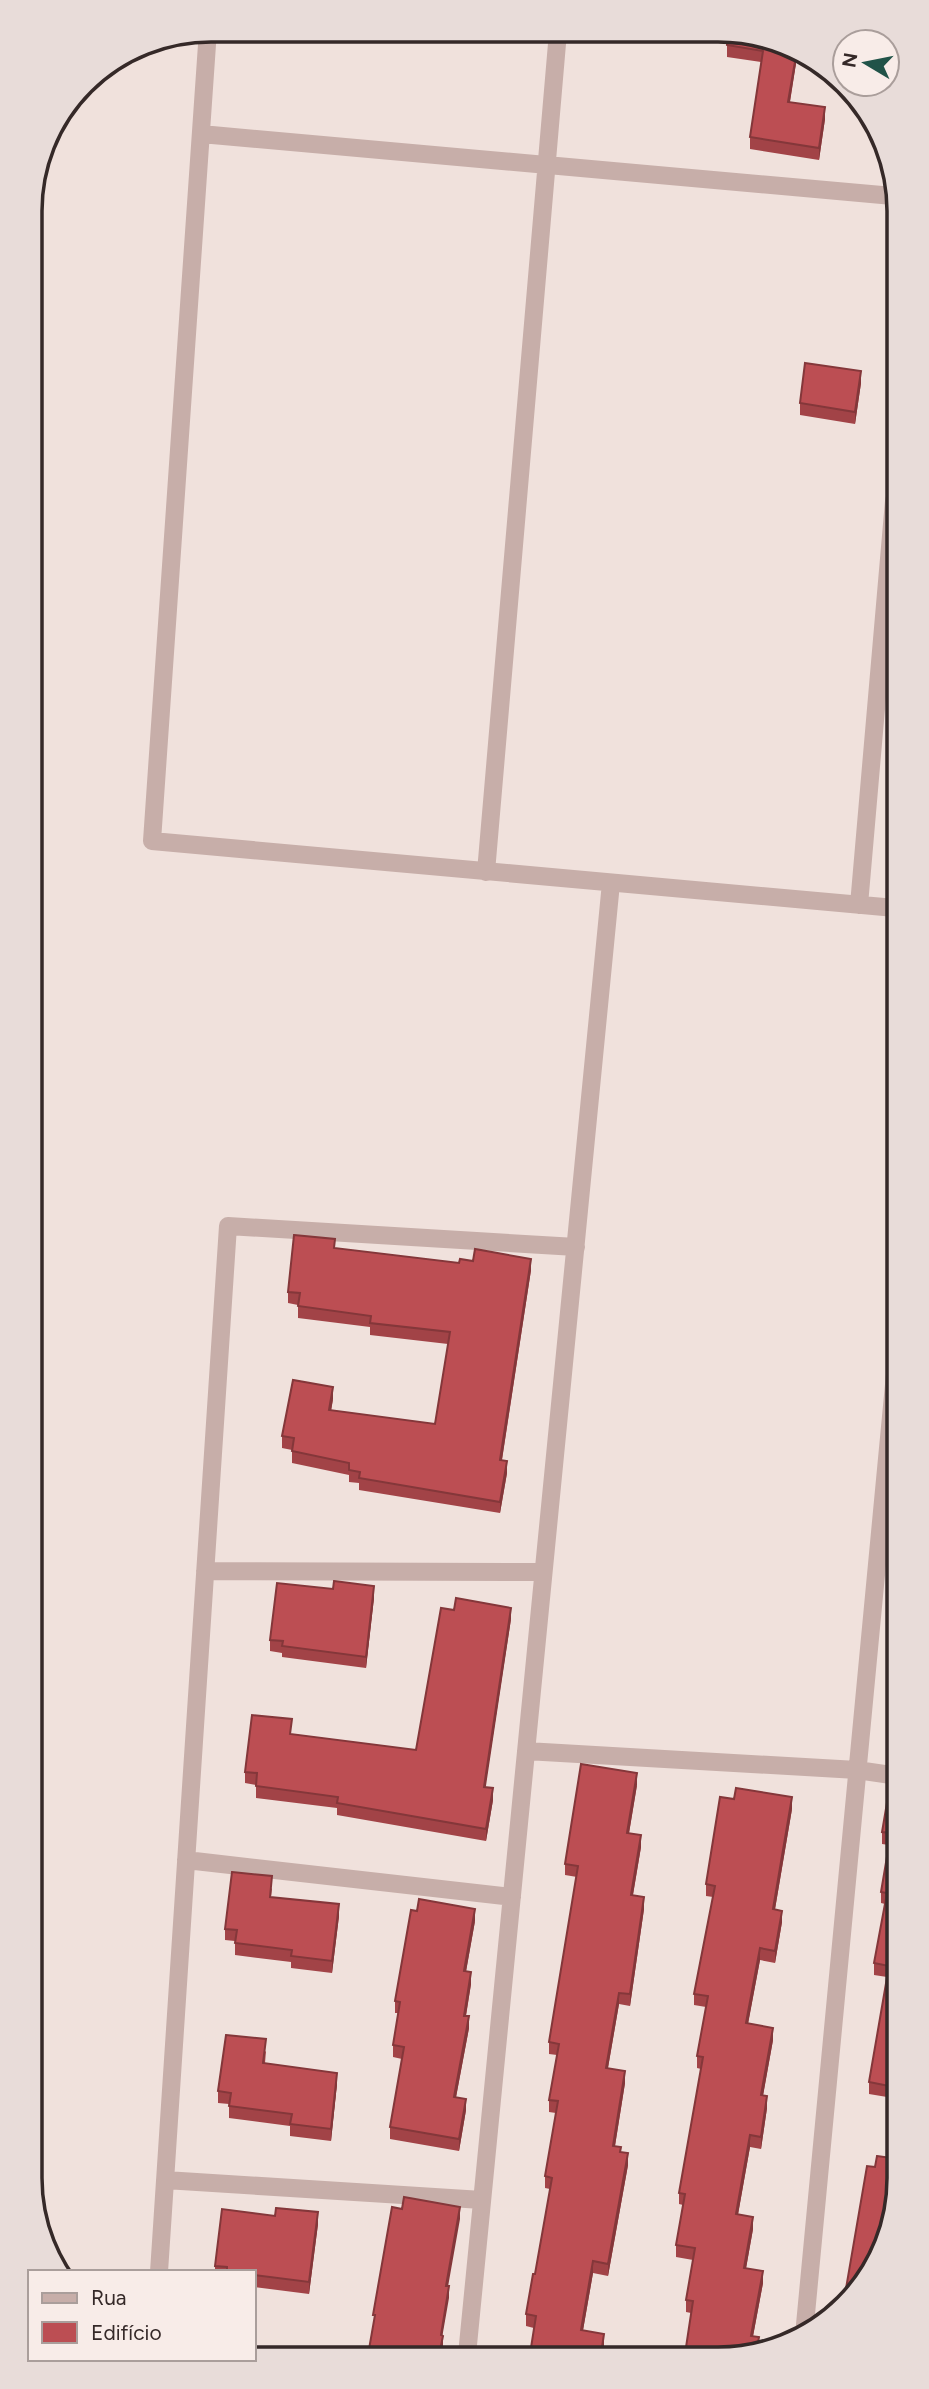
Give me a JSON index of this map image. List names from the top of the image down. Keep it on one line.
{"legend":["Rua","Edifício"],"north":"left"}
